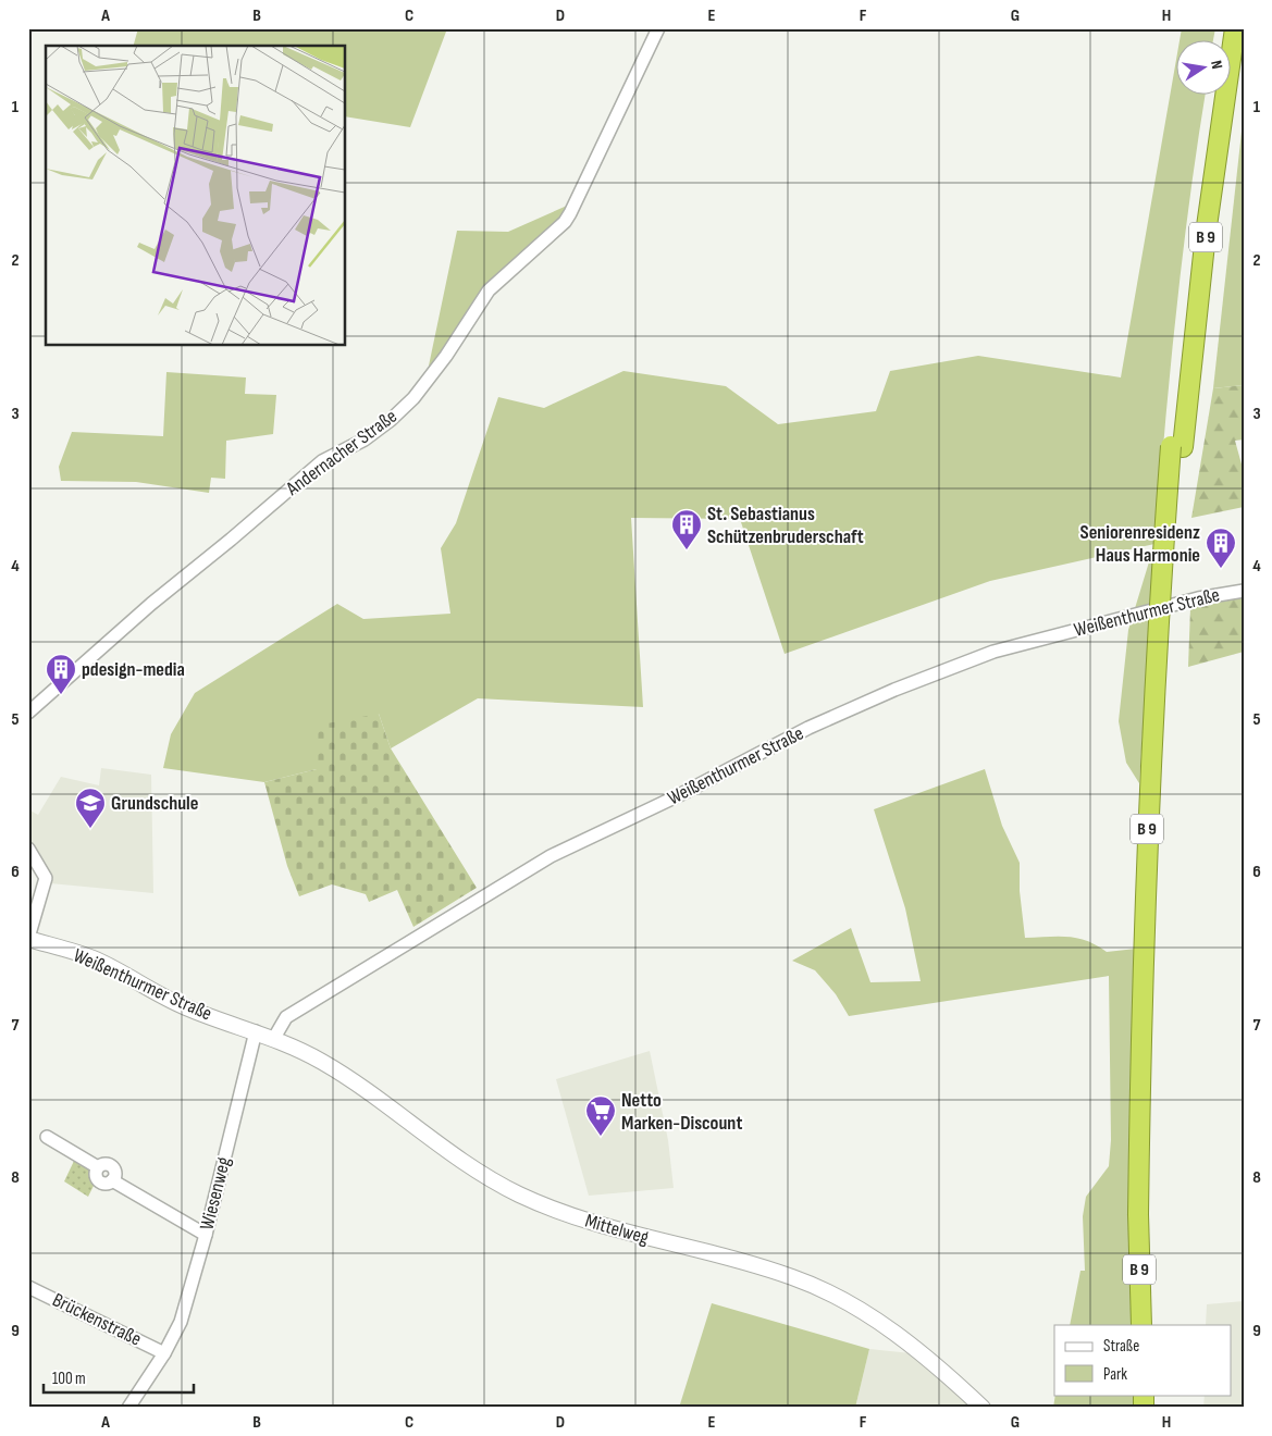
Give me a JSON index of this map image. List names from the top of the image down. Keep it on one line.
{"streets":{"highway":["B 9"],"street":["Andernacher Straße","Weißenthurmer Straße","Wiesenweg","Mittelweg","Brückenstraße"]},"crossings":[["Weißenthurmer Straße","Wiesenweg"],["Weißenthurmer Straße","Mittelweg"],["Wiesenweg","Mittelweg"],["Wiesenweg","Brückenstraße"]],"places":{"building":["St. Sebastianus Schützenbruderschaft","Seniorenresidenz Haus Harmonie","pdesign-media"],"school or university":["Grundschule"],"supermarket":["Netto Marken-Discount"]},"legend":["Straße","Park"],"scale_bar":"100 m","north":"right","grid":{"columns":["A","B","C","D","E","F","G","H"],"rows":["1","2","3","4","5","6","7","8","9"]}}
